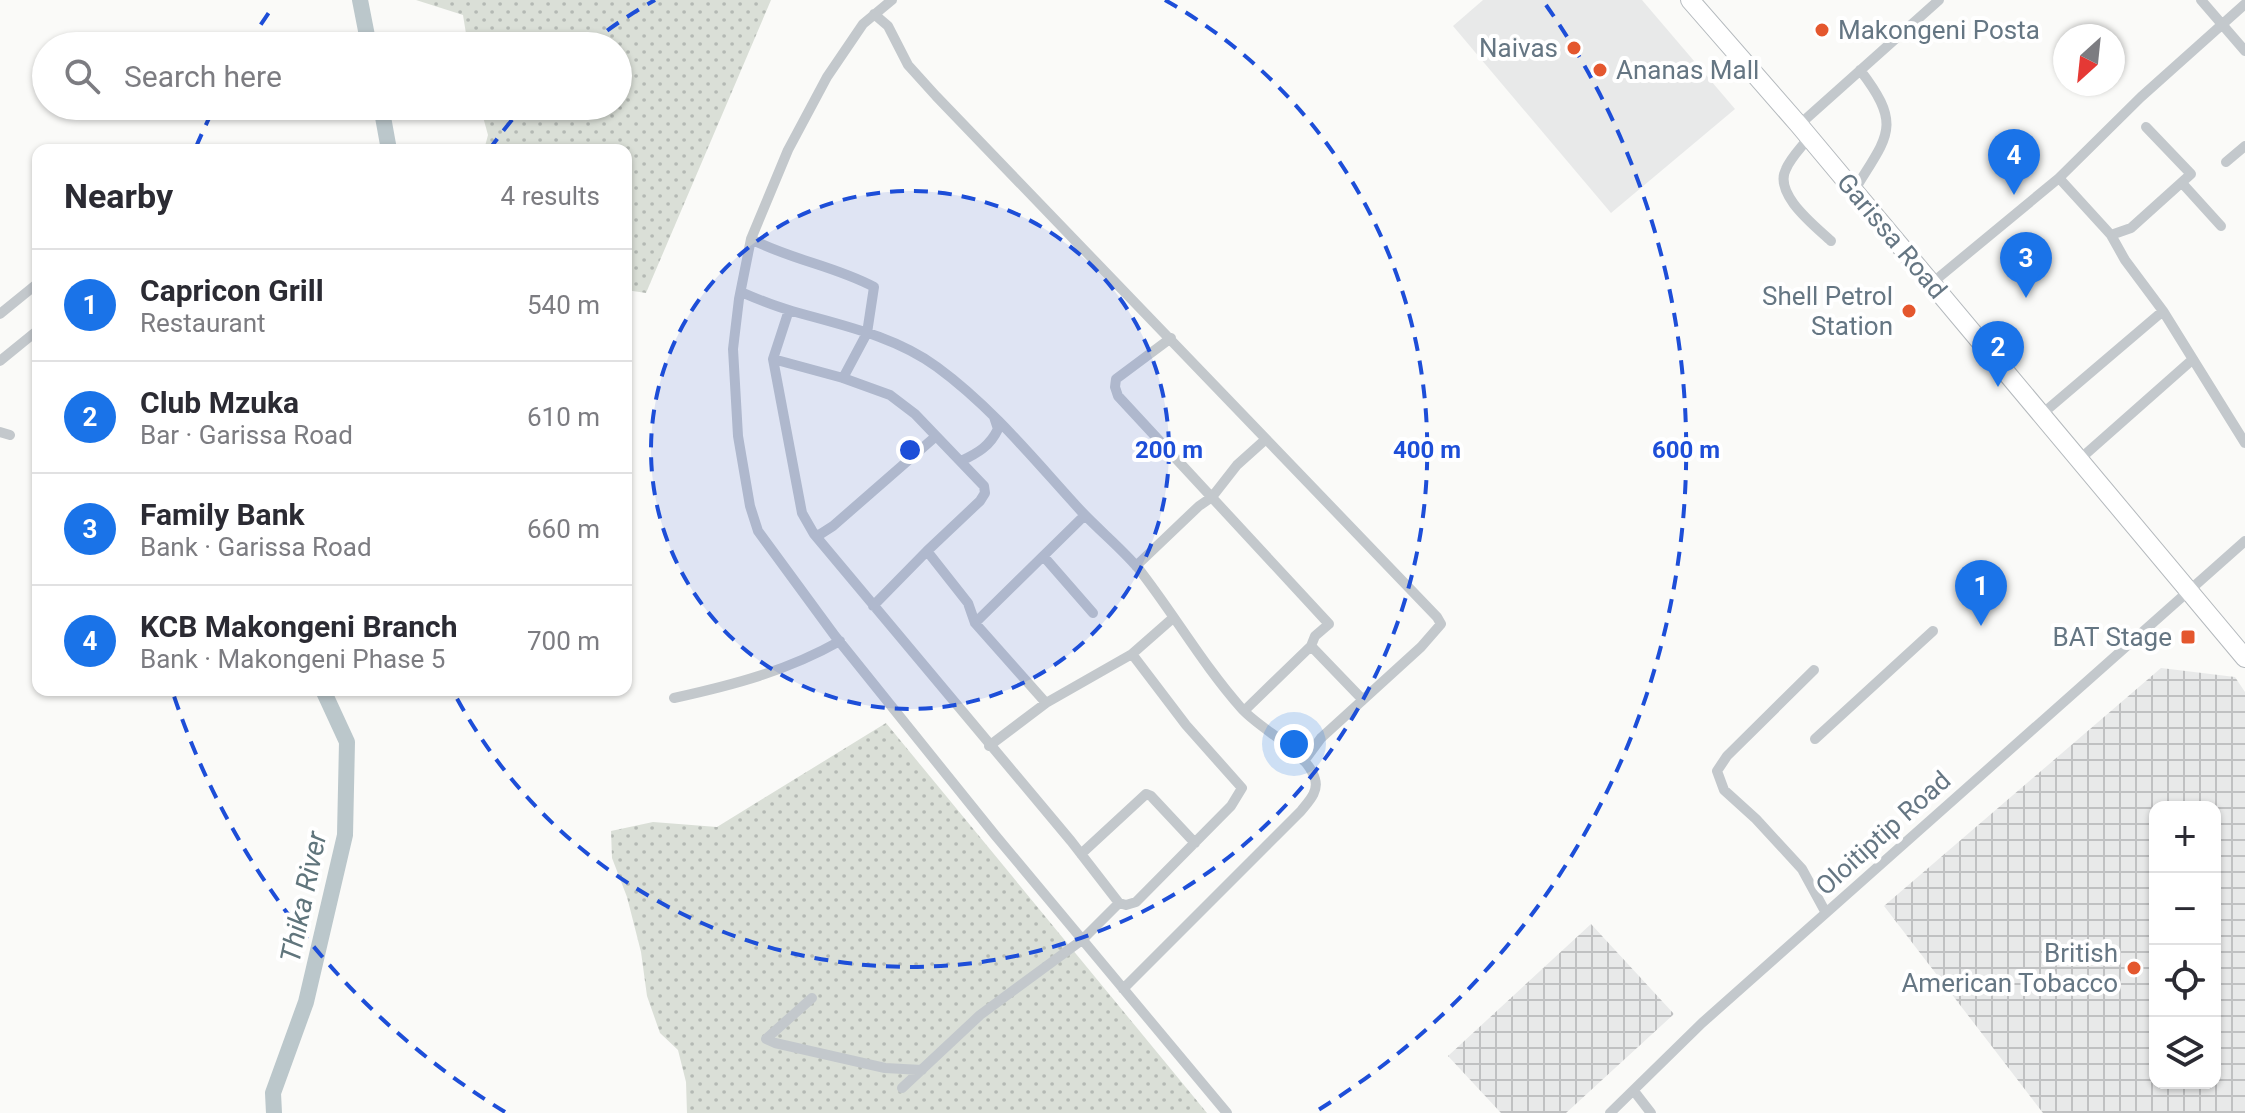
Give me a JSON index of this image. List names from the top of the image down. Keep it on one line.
{"streets":{"highway":["Garissa Road"],"street":["Oloitiptip Road"]},"crossings":[["Garissa Road","Oloitiptip Road"]],"water":["Thika River"],"places":{"other":["Makongeni Posta","Naivas","Ananas Mall","Shell Petrol Station","British American Tobacco"],"transit":["BAT Stage"]},"north":"bottom left","page":{"search":"Search here","pins":["4","3","2","1"],"heading":["Nearby","4 results"],"list":[{"mark":"1","name":"Capricon Grill","note":"Restaurant","value":"540 m"},{"mark":"2","name":"Club Mzuka","note":"Bar · Garissa Road","value":"610 m"},{"mark":"3","name":"Family Bank","note":"Bank · Garissa Road","value":"660 m"},{"mark":"4","name":"KCB Makongeni Branch","note":"Bank · Makongeni Phase 5","value":"700 m"}],"map_buttons":["+","−"]},"rings":["200 m","400 m","600 m"]}
